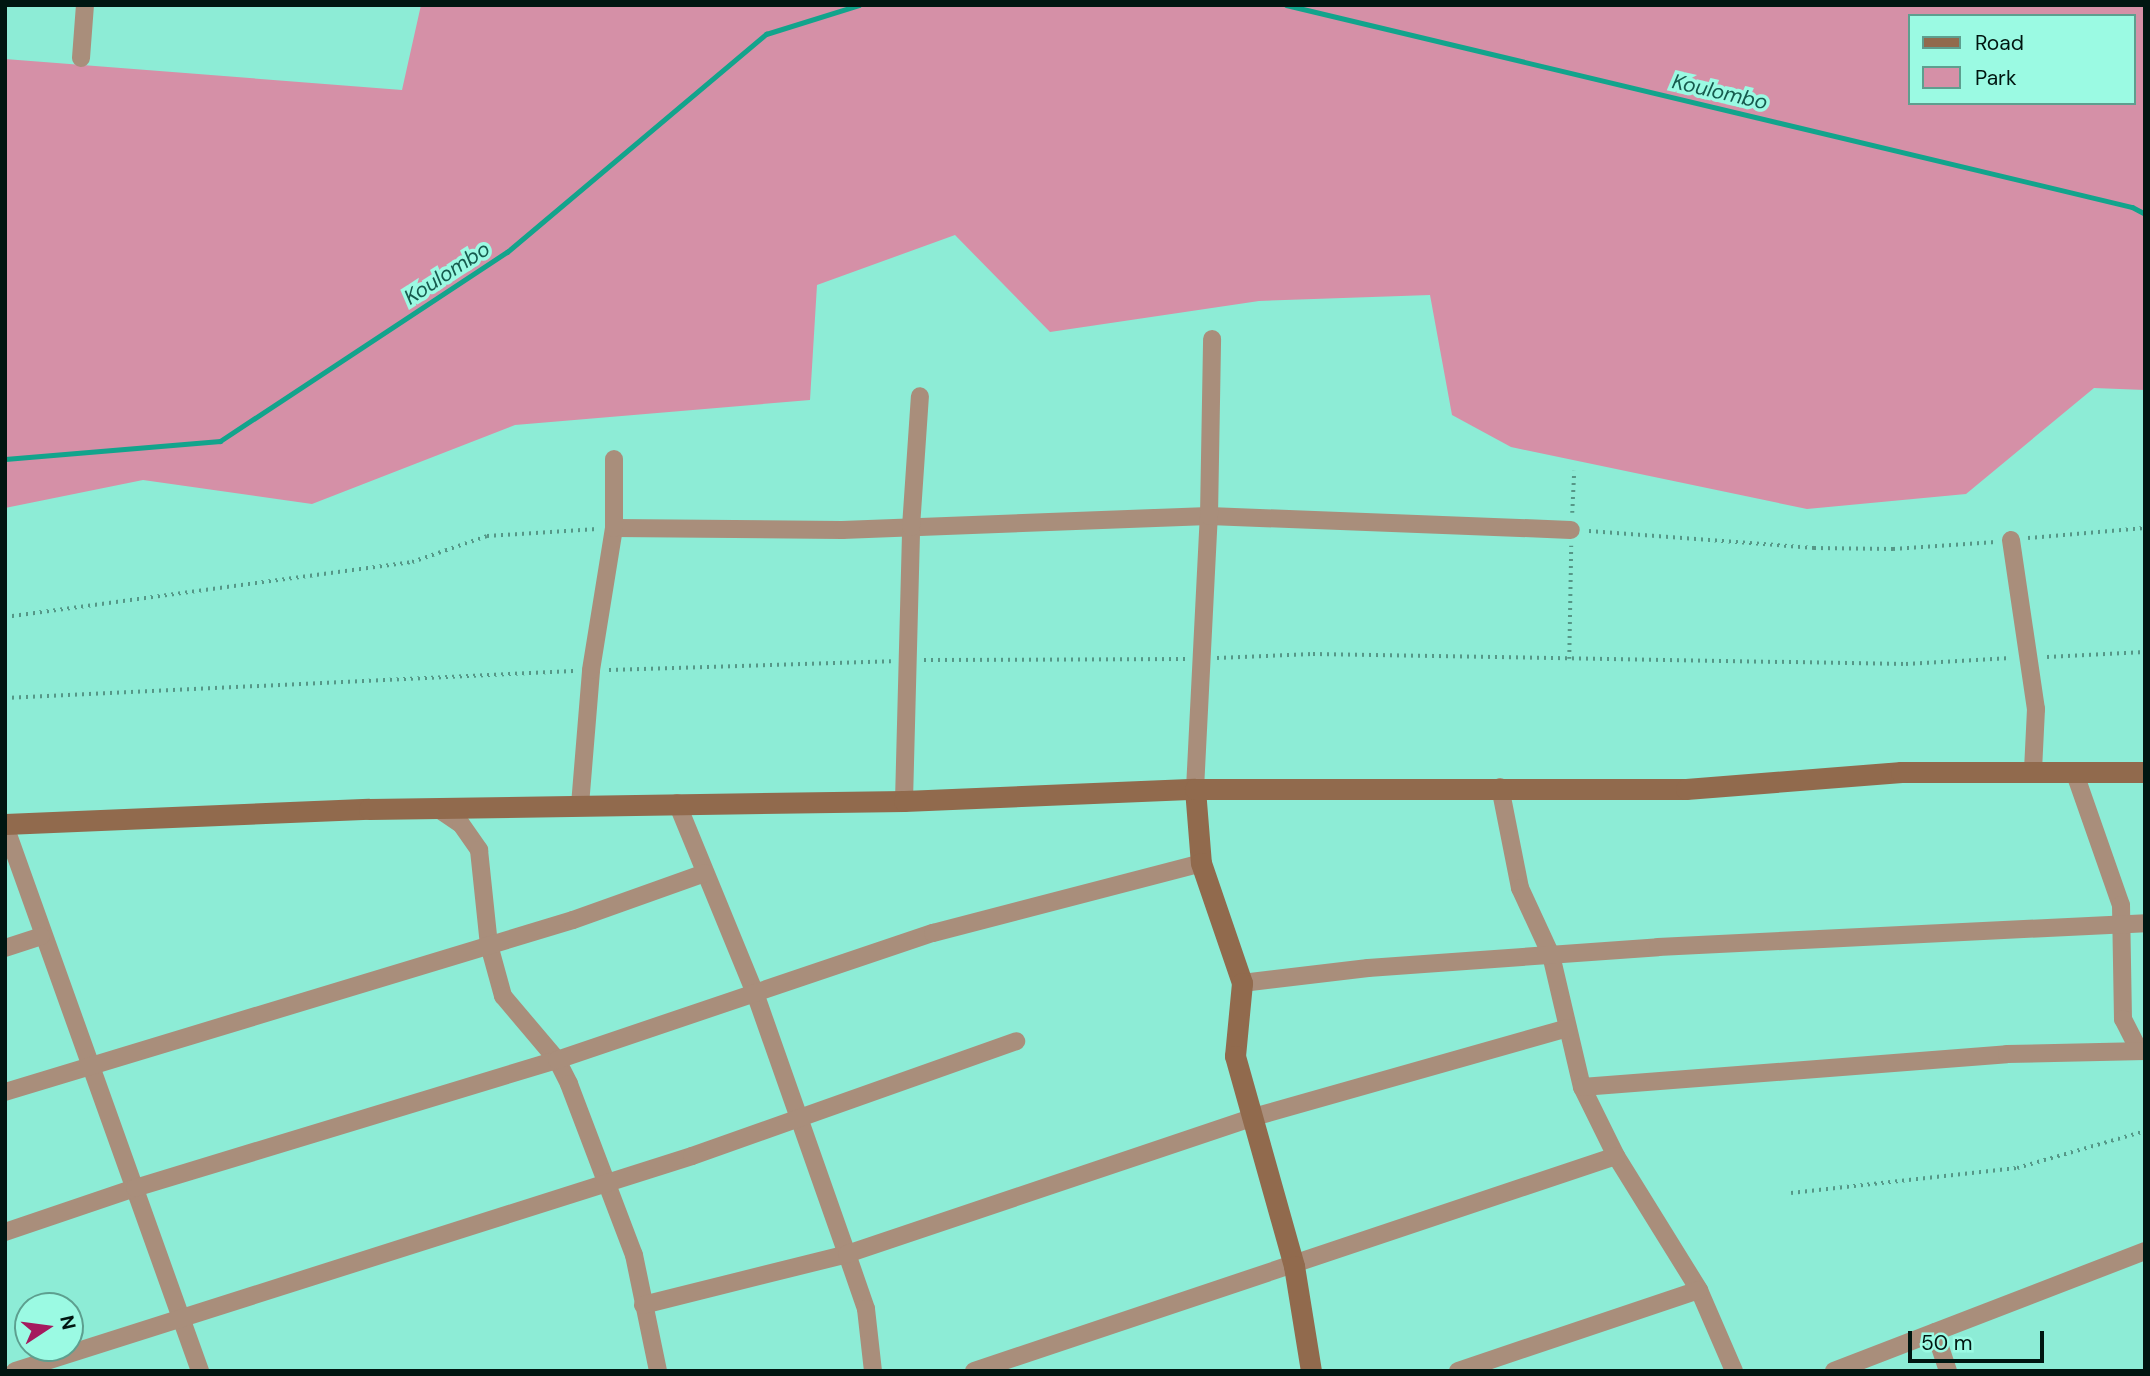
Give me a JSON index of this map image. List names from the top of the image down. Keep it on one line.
{"water":["Koulombo"],"legend":["Road","Park"],"scale_bar":"50 m","north":"right"}
